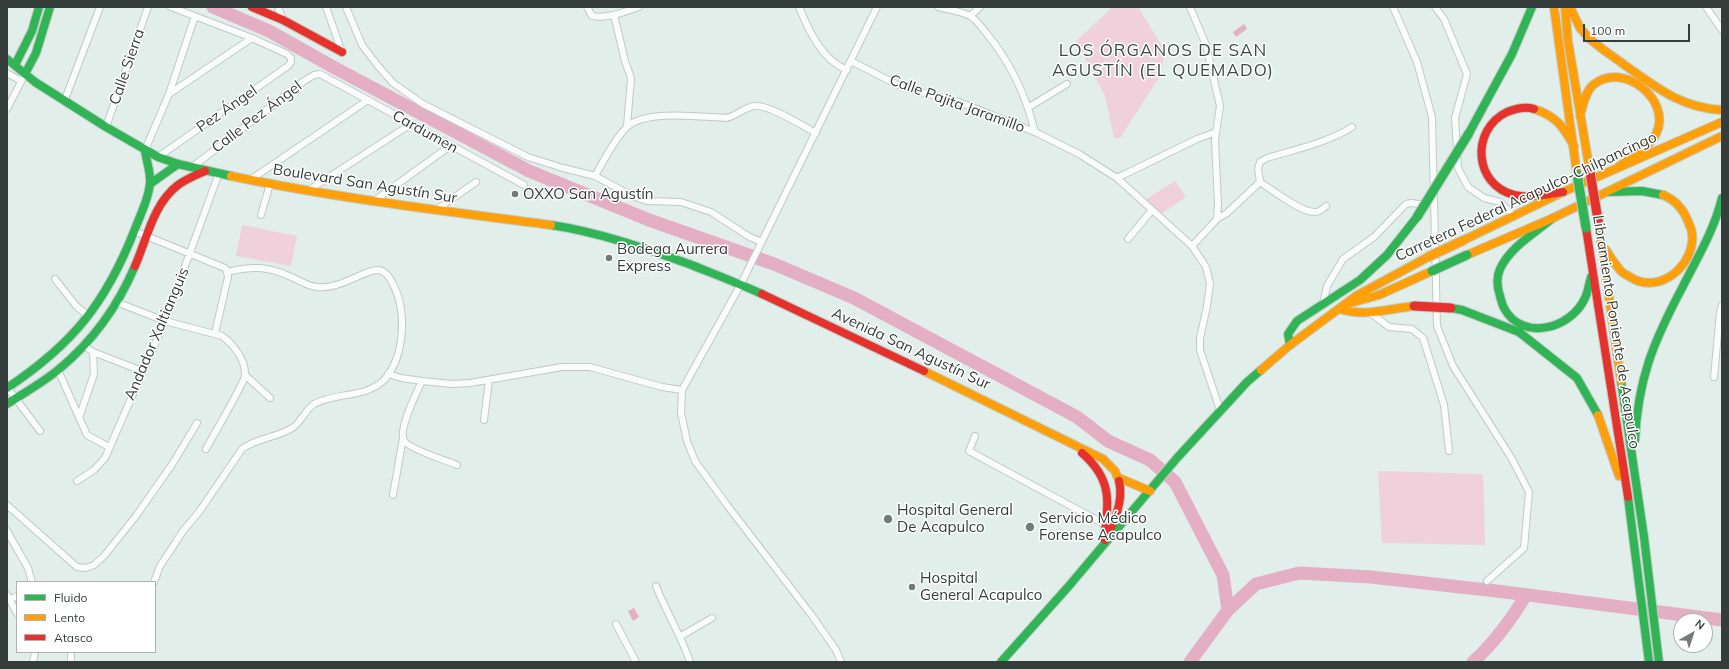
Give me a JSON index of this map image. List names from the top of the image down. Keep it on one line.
{"streets":{"main road":["Boulevard San Agustín Sur","Carretera Federal Acapulco-Chilpancingo","Libramiento Poniente de Acapulco","Avenida San Agustín Sur"],"street":["Calle Sierra","Calle Pajita Jaramillo","Pez Ángel","Calle Pez Ángel","Cardumen","Andador Xaltianguis"]},"crossings":[["Calle Sierra","Boulevard San Agustín Sur"],["Calle Pajita Jaramillo","Carretera Federal Acapulco-Chilpancingo"],["Pez Ángel","Boulevard San Agustín Sur"],["Calle Pez Ángel","Cardumen"],["Calle Pez Ángel","Boulevard San Agustín Sur"],["Boulevard San Agustín Sur","Andador Xaltianguis"],["Boulevard San Agustín Sur","Avenida San Agustín Sur"],["Carretera Federal Acapulco-Chilpancingo","Avenida San Agustín Sur"]],"districts":["LOS ÓRGANOS DE SAN AGUSTÍN (EL QUEMADO)"],"places":["OXXO San Agustín","Bodega Aurrera Express","Hospital General De Acapulco","Servicio Médico Forense Acapulco","Hospital General Acapulco"],"legend":["Fluido","Lento","Atasco"],"scale_bar":"100 m","north":"top right"}
